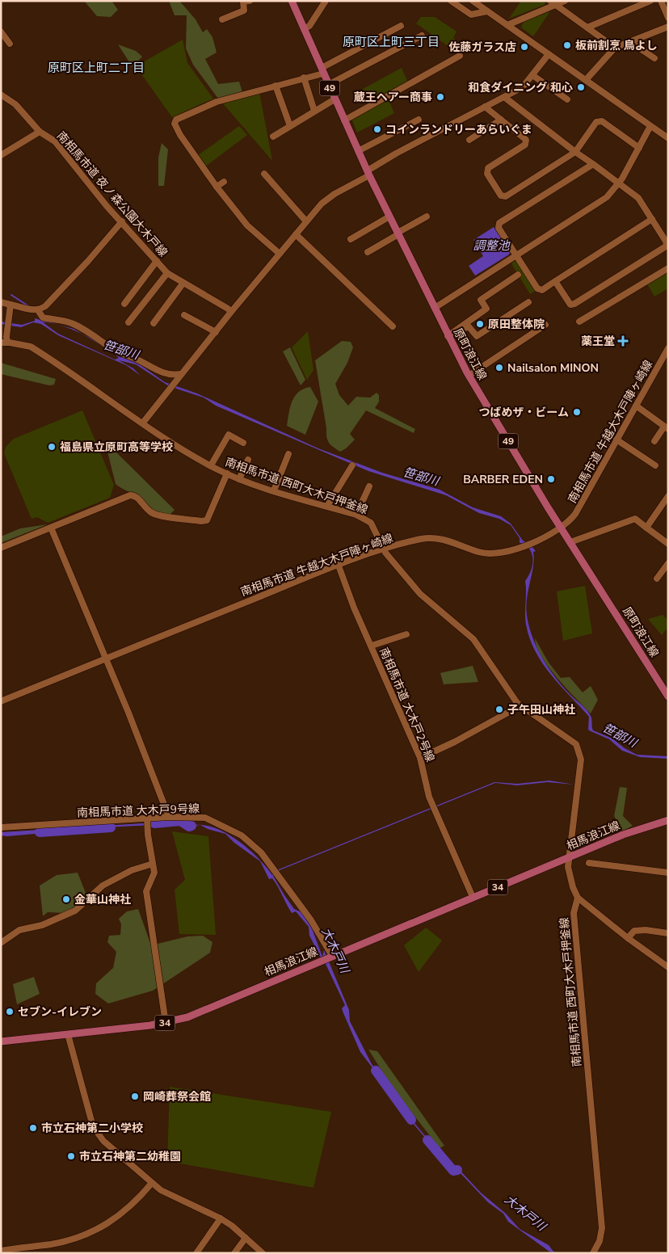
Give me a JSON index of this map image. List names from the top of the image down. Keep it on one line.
{"streets":{"main road":["49","原町浪江線","相馬浪江線","34"],"street":["南相馬市道 夜ノ森公園大木戸線","南相馬市道 牛越大木戸陣ヶ崎線","南相馬市道 西町大木戸押釜線","南相馬市道 大木戸2号線","南相馬市道 大木戸9号線"]},"crossings":[["原町浪江線","南相馬市道 牛越大木戸陣ヶ崎線"],["南相馬市道 牛越大木戸陣ヶ崎線","南相馬市道 西町大木戸押釜線"],["南相馬市道 牛越大木戸陣ヶ崎線","南相馬市道 大木戸2号線"],["南相馬市道 西町大木戸押釜線","相馬浪江線"],["南相馬市道 大木戸2号線","相馬浪江線"],["南相馬市道 大木戸9号線","相馬浪江線"]],"districts":["原町区上町三丁目","原町区上町二丁目"],"water":["調整池","笹部川","大木戸川"],"places":{"other":["板前割烹 鳥よし","佐藤ガラス店","和食ダイニング 和心","蔵王ヘアー商事","コインランドリーあらいぐま","原田整体院","Nailsalon MINON","つばめザ・ビーム","福島県立原町高等学校","BARBER EDEN","子午田山神社","金華山神社","セブン-イレブン","岡崎葬祭会館","市立石神第二小学校","市立石神第二幼稚園"],"health":["薬王堂"]}}
